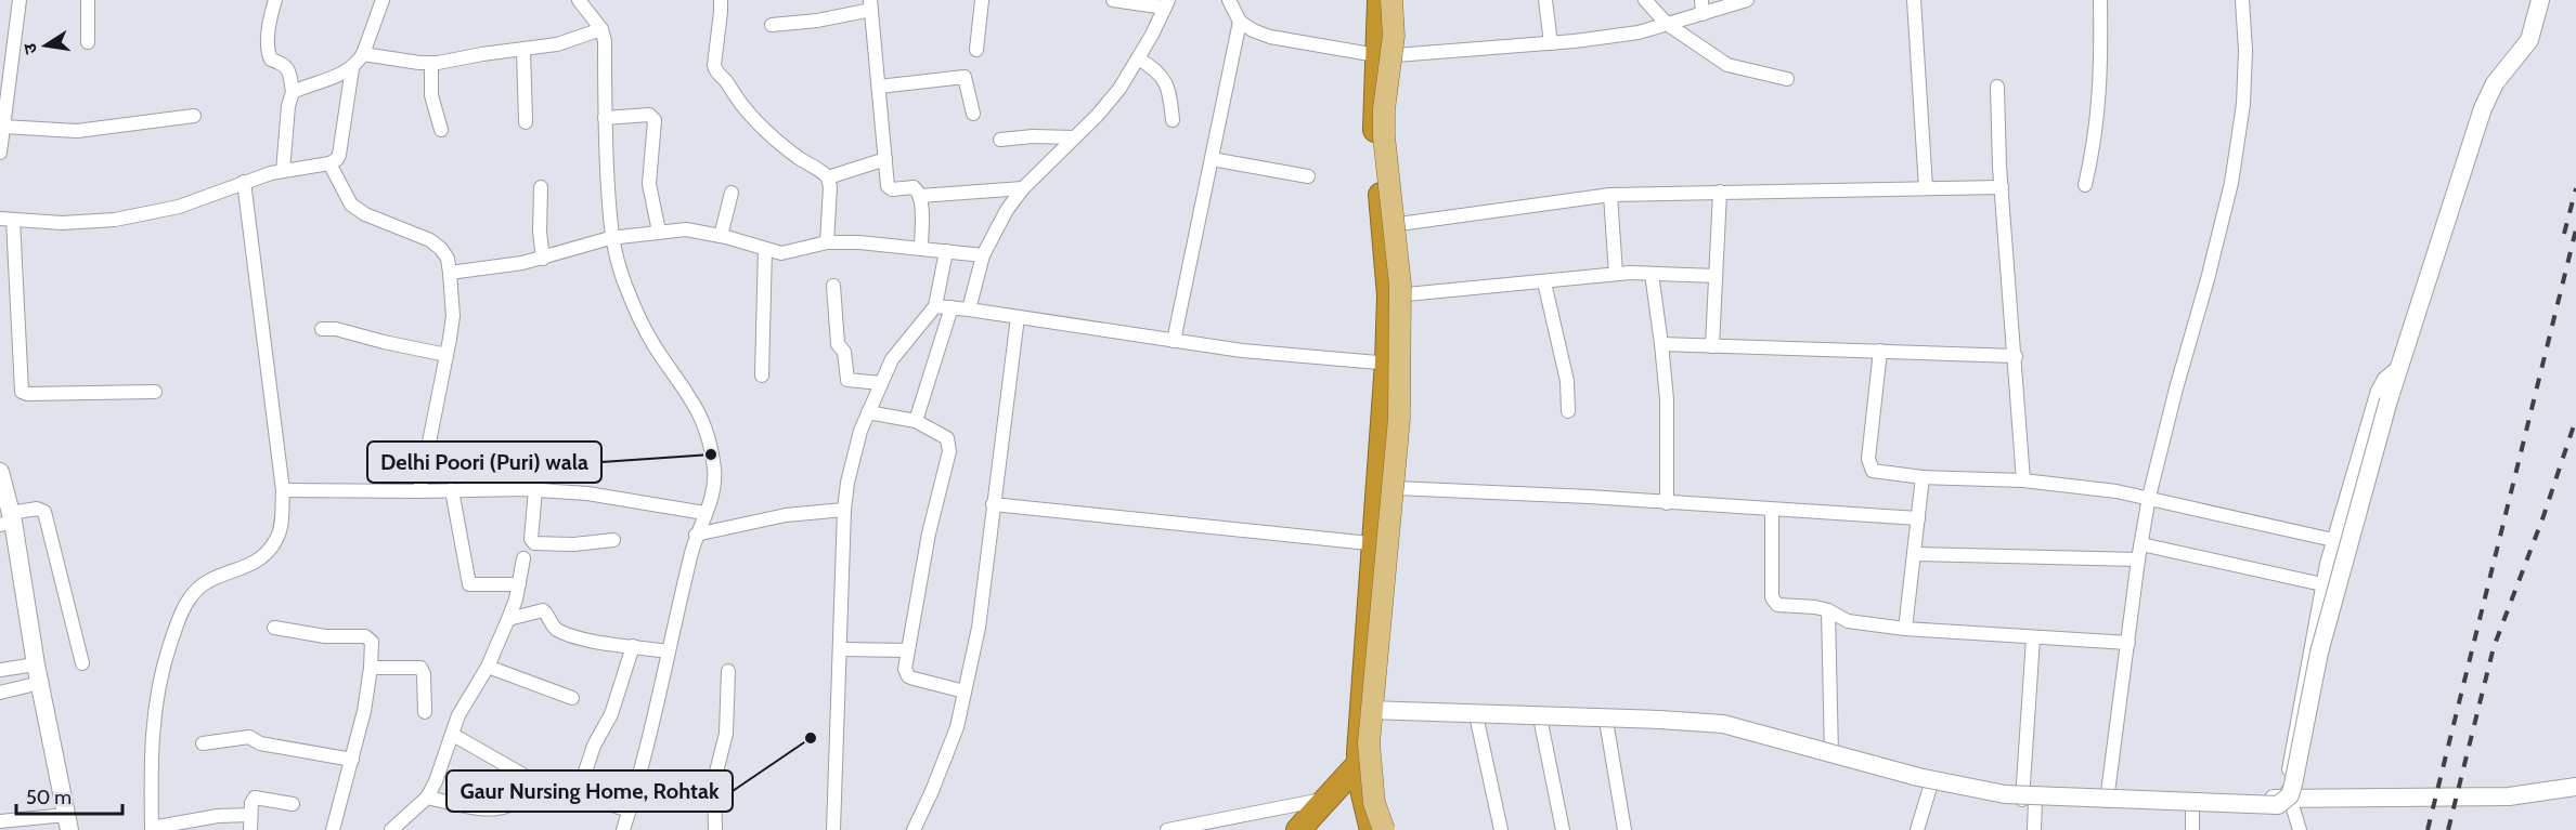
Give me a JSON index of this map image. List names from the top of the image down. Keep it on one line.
{"places":["Delhi Poori (Puri) wala","Gaur Nursing Home, Rohtak"],"scale_bar":"50 m","north":"left"}
